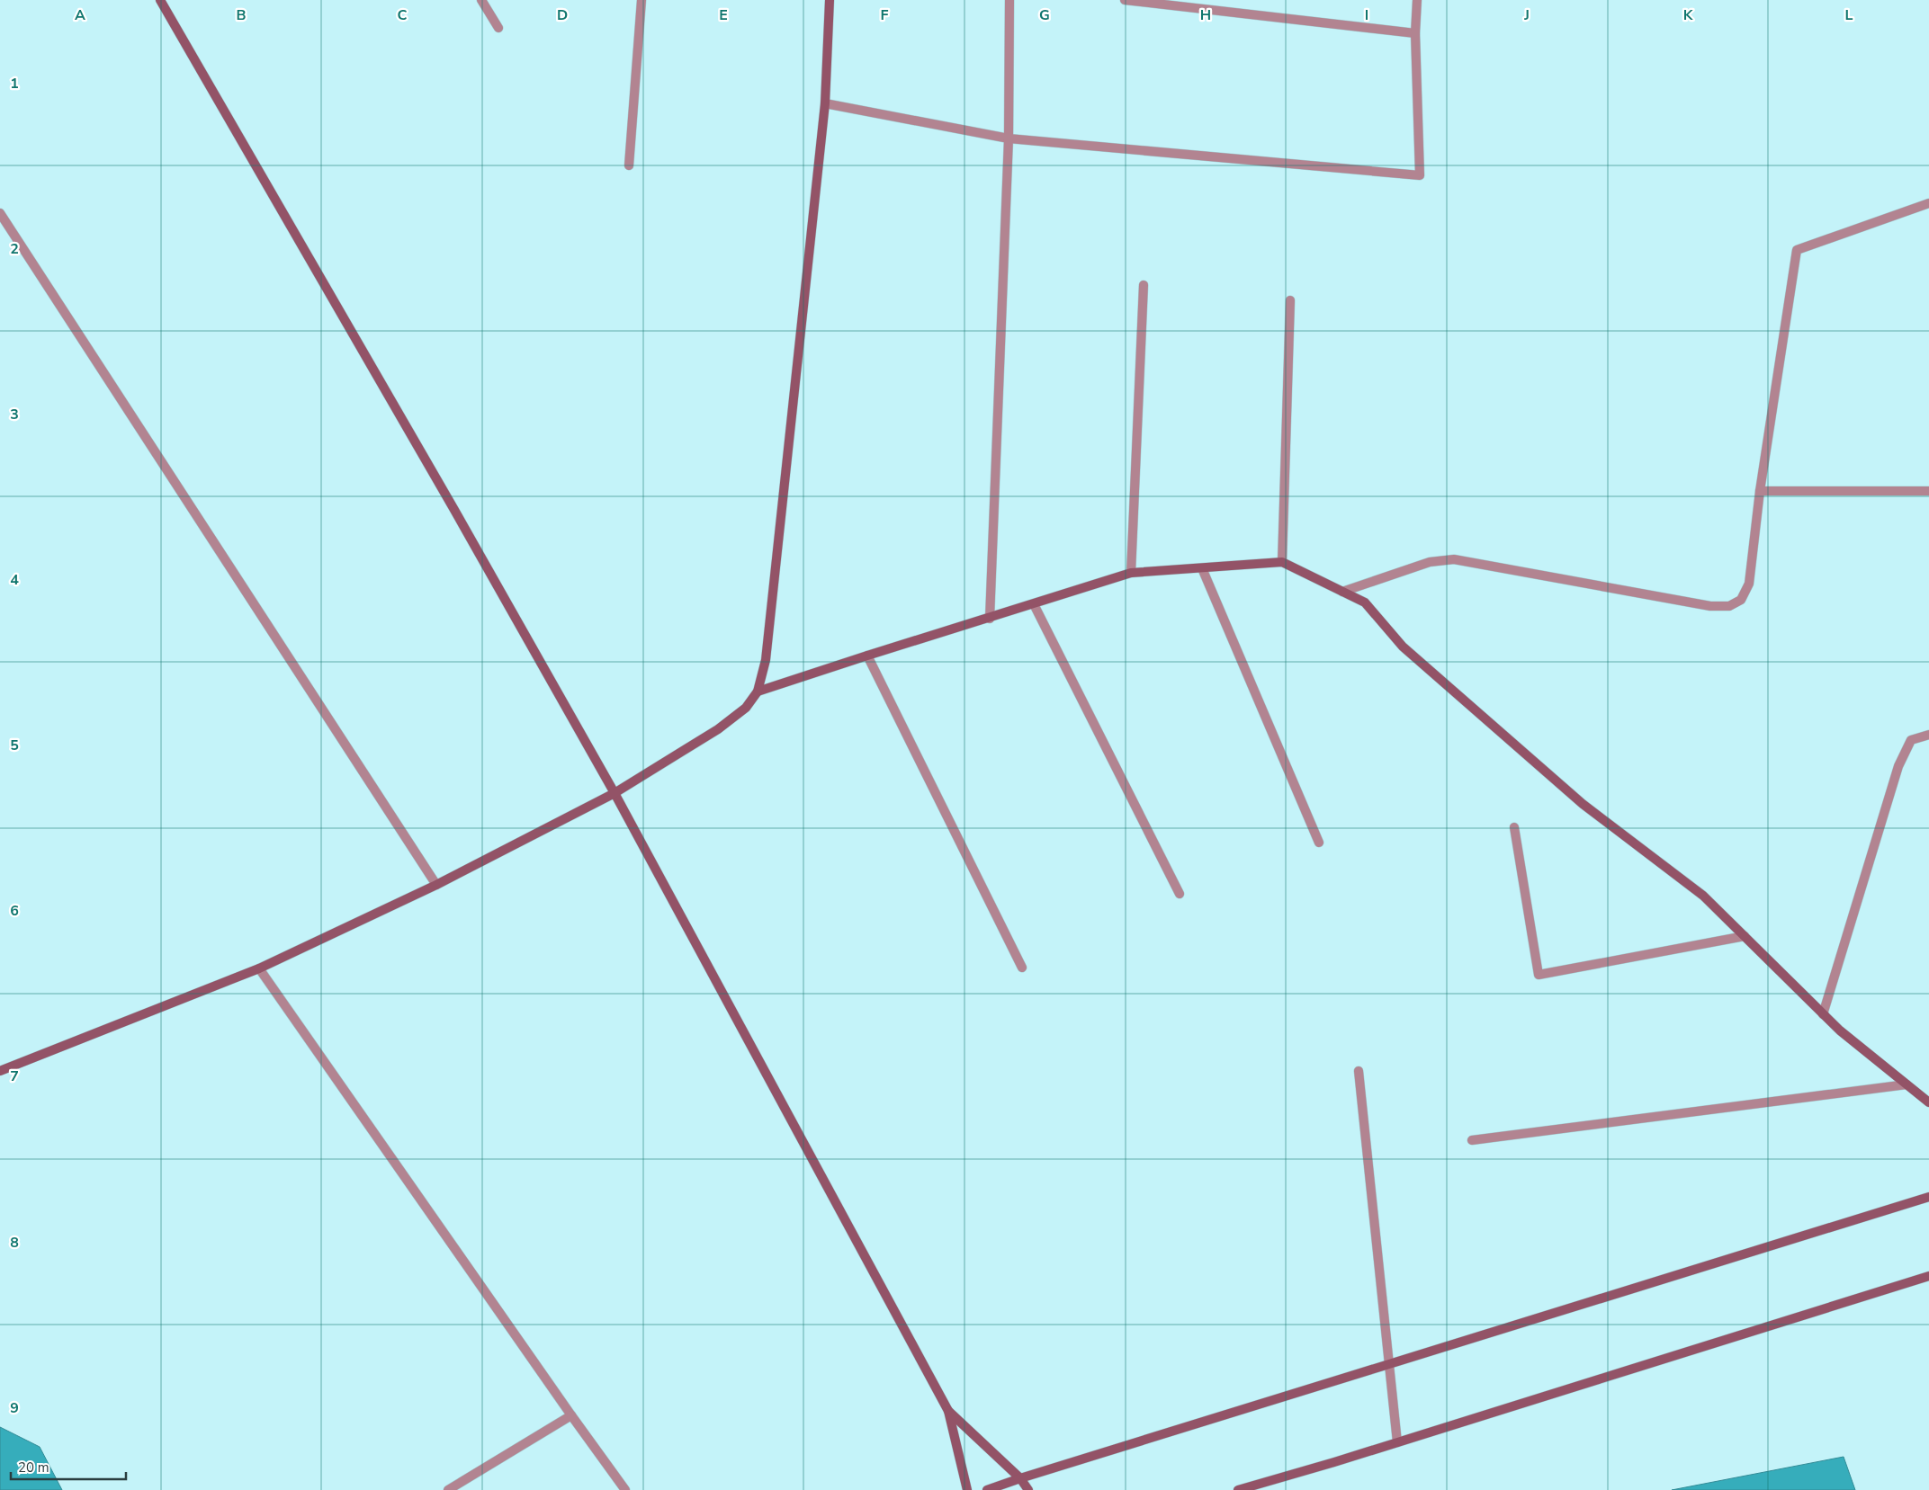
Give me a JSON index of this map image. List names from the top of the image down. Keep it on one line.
{"scale_bar":"20 m","grid":{"columns":["A","B","C","D","E","F","G","H","I","J","K","L"],"rows":["1","2","3","4","5","6","7","8","9"]}}
